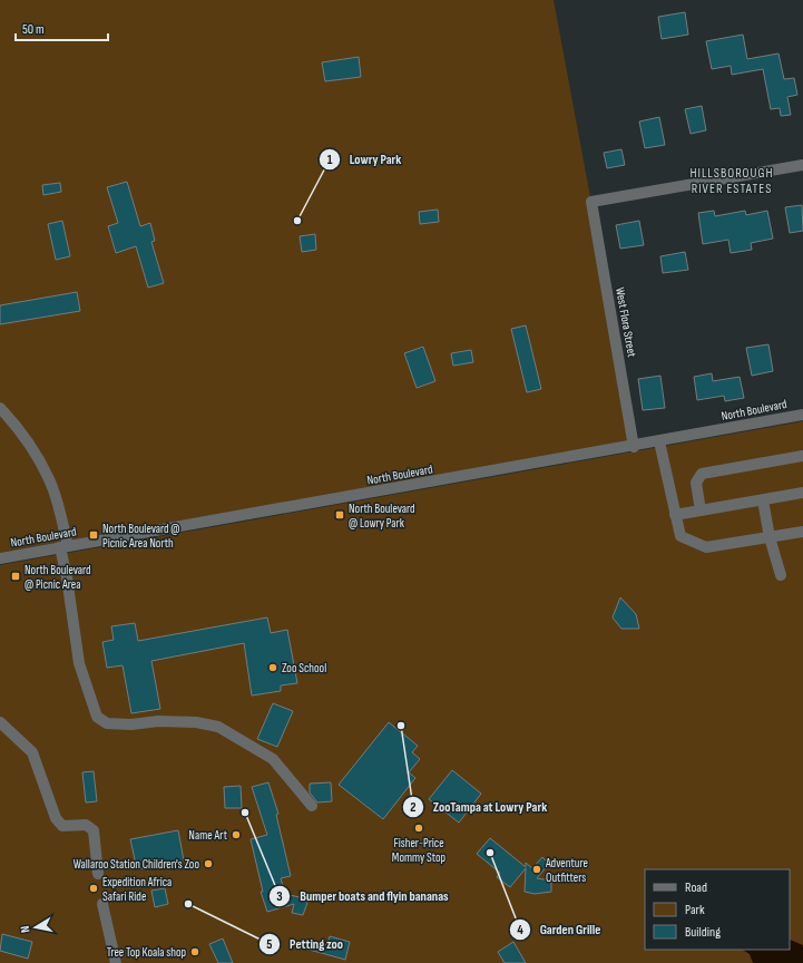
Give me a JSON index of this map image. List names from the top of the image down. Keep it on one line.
{"streets":{"street":["West Flora Street","North Boulevard"]},"crossings":[["West Flora Street","North Boulevard"]],"districts":["HILLSBOROUGH RIVER ESTATES"],"places":{"other":["Lowry Park","Zoo School","ZooTampa at Lowry Park","Bumper boats and flyin bananas","Fisher-Price Mommy Stop","Name Art","Garden Grille","Wallaroo Station Children's Zoo","Adventure Outfitters","Expedition Africa Safari Ride","Petting zoo","Tree Top Koala shop"],"transit":["North Boulevard @ Lowry Park","North Boulevard @ Picnic Area North","North Boulevard @ Picnic Area"]},"legend":["Road","Park","Building"],"scale_bar":"50 m","north":"left"}
